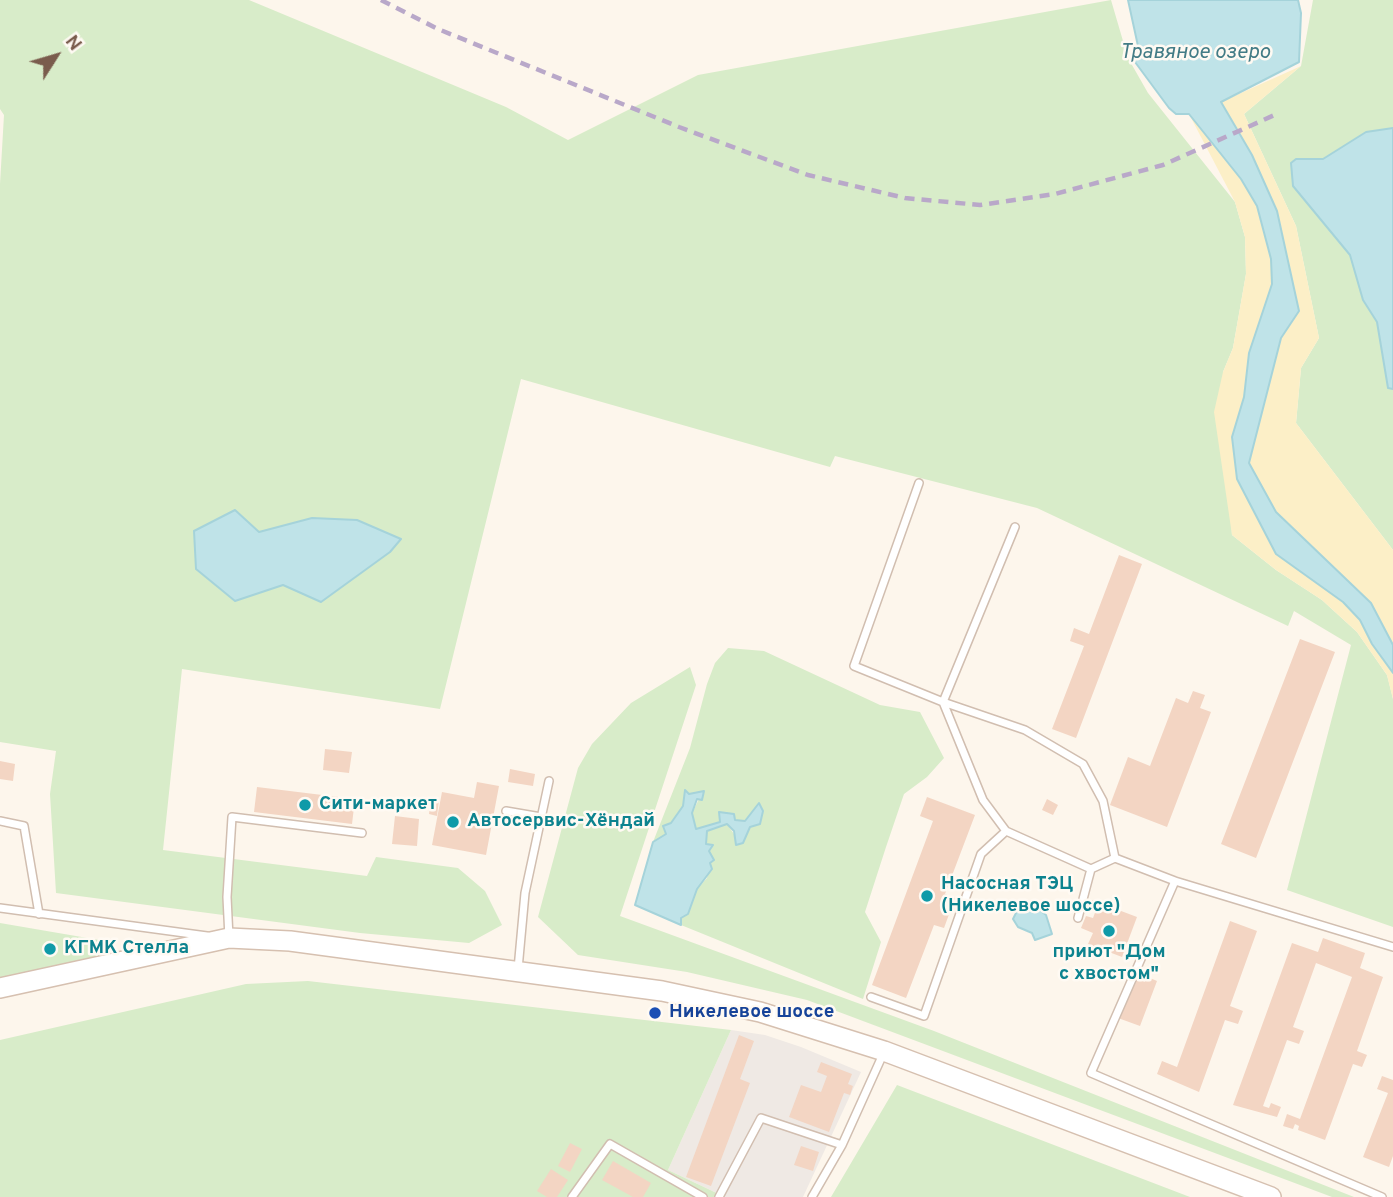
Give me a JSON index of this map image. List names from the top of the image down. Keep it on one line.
{"water":["Травяное озеро"],"places":["Сити-маркет","Автосервис-Хёндай","Насосная ТЭЦ (Никелевое шоссе)","приют \"Дом с хвостом\"","КГМК Стелла","Никелевое шоссе"],"north":"top right"}
